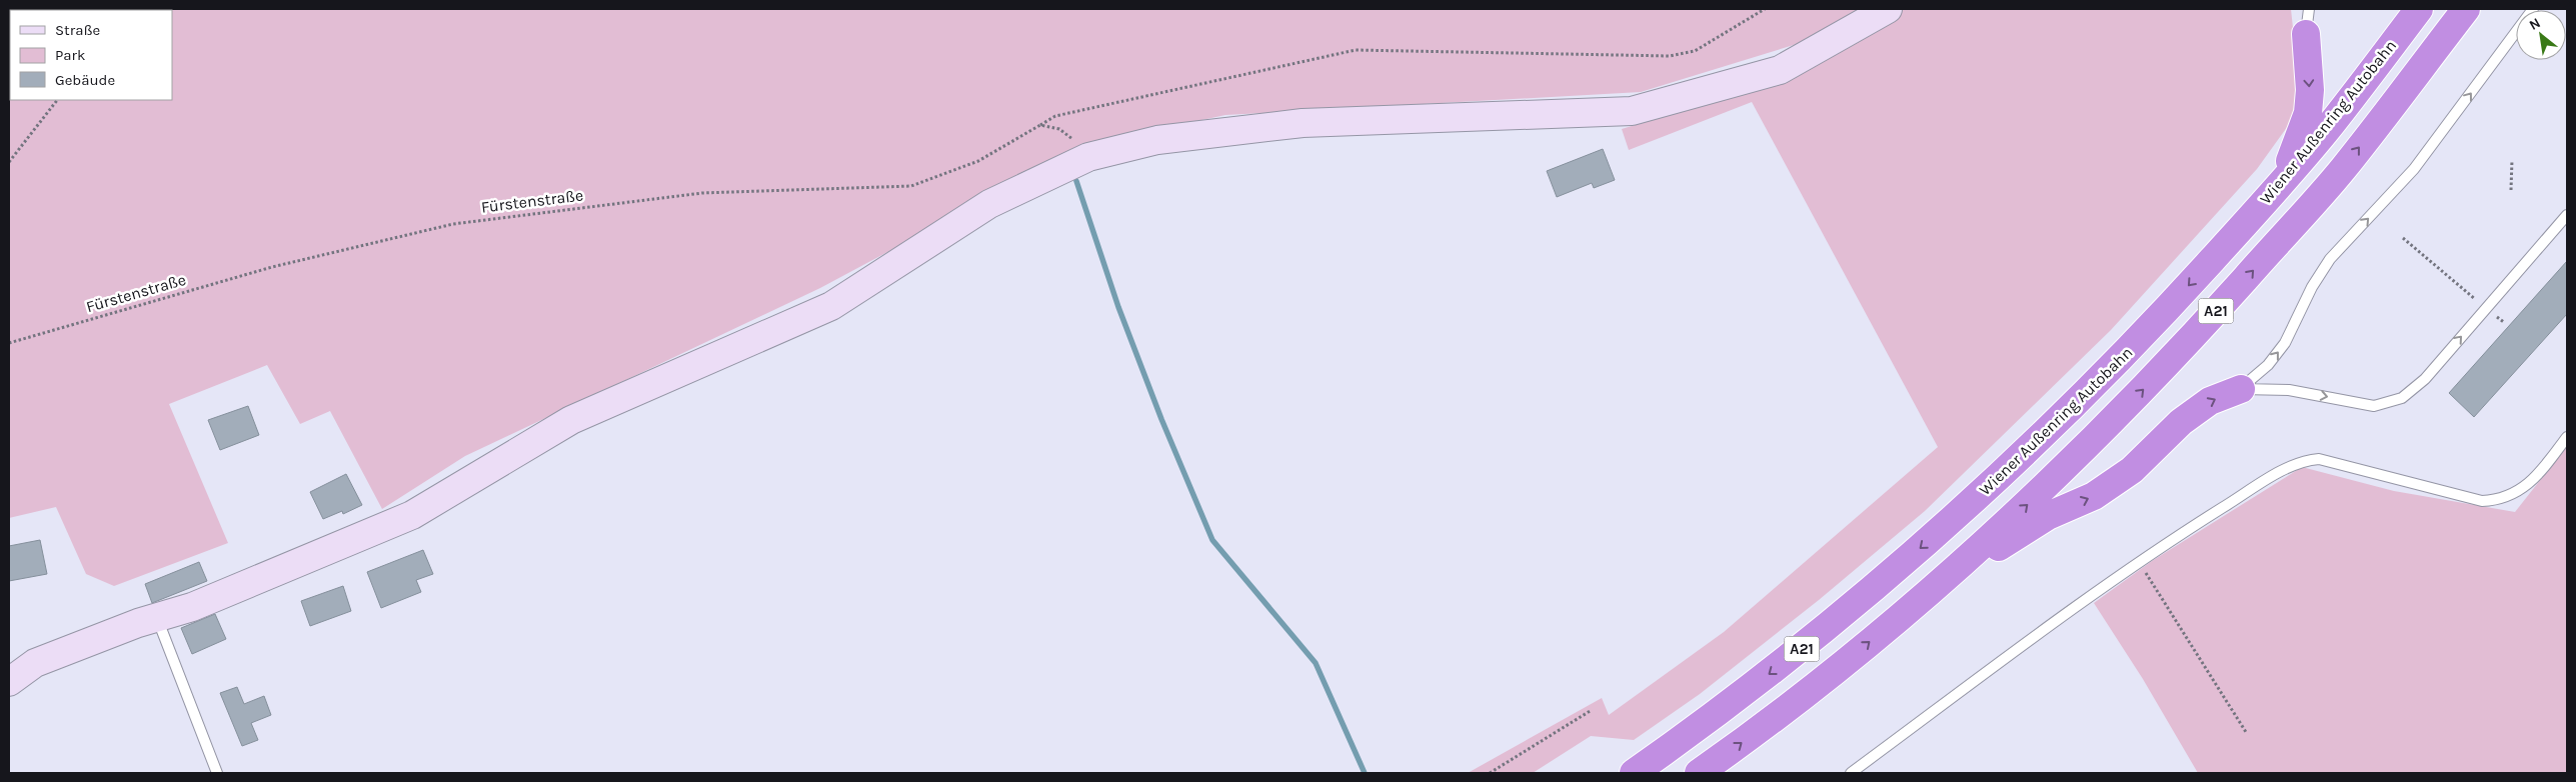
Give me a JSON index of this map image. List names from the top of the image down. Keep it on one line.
{"streets":{"highway":["Wiener Außenring Autobahn","A21"],"path":["Fürstenstraße"]},"legend":["Straße","Park","Gebäude"],"north":"top left"}
